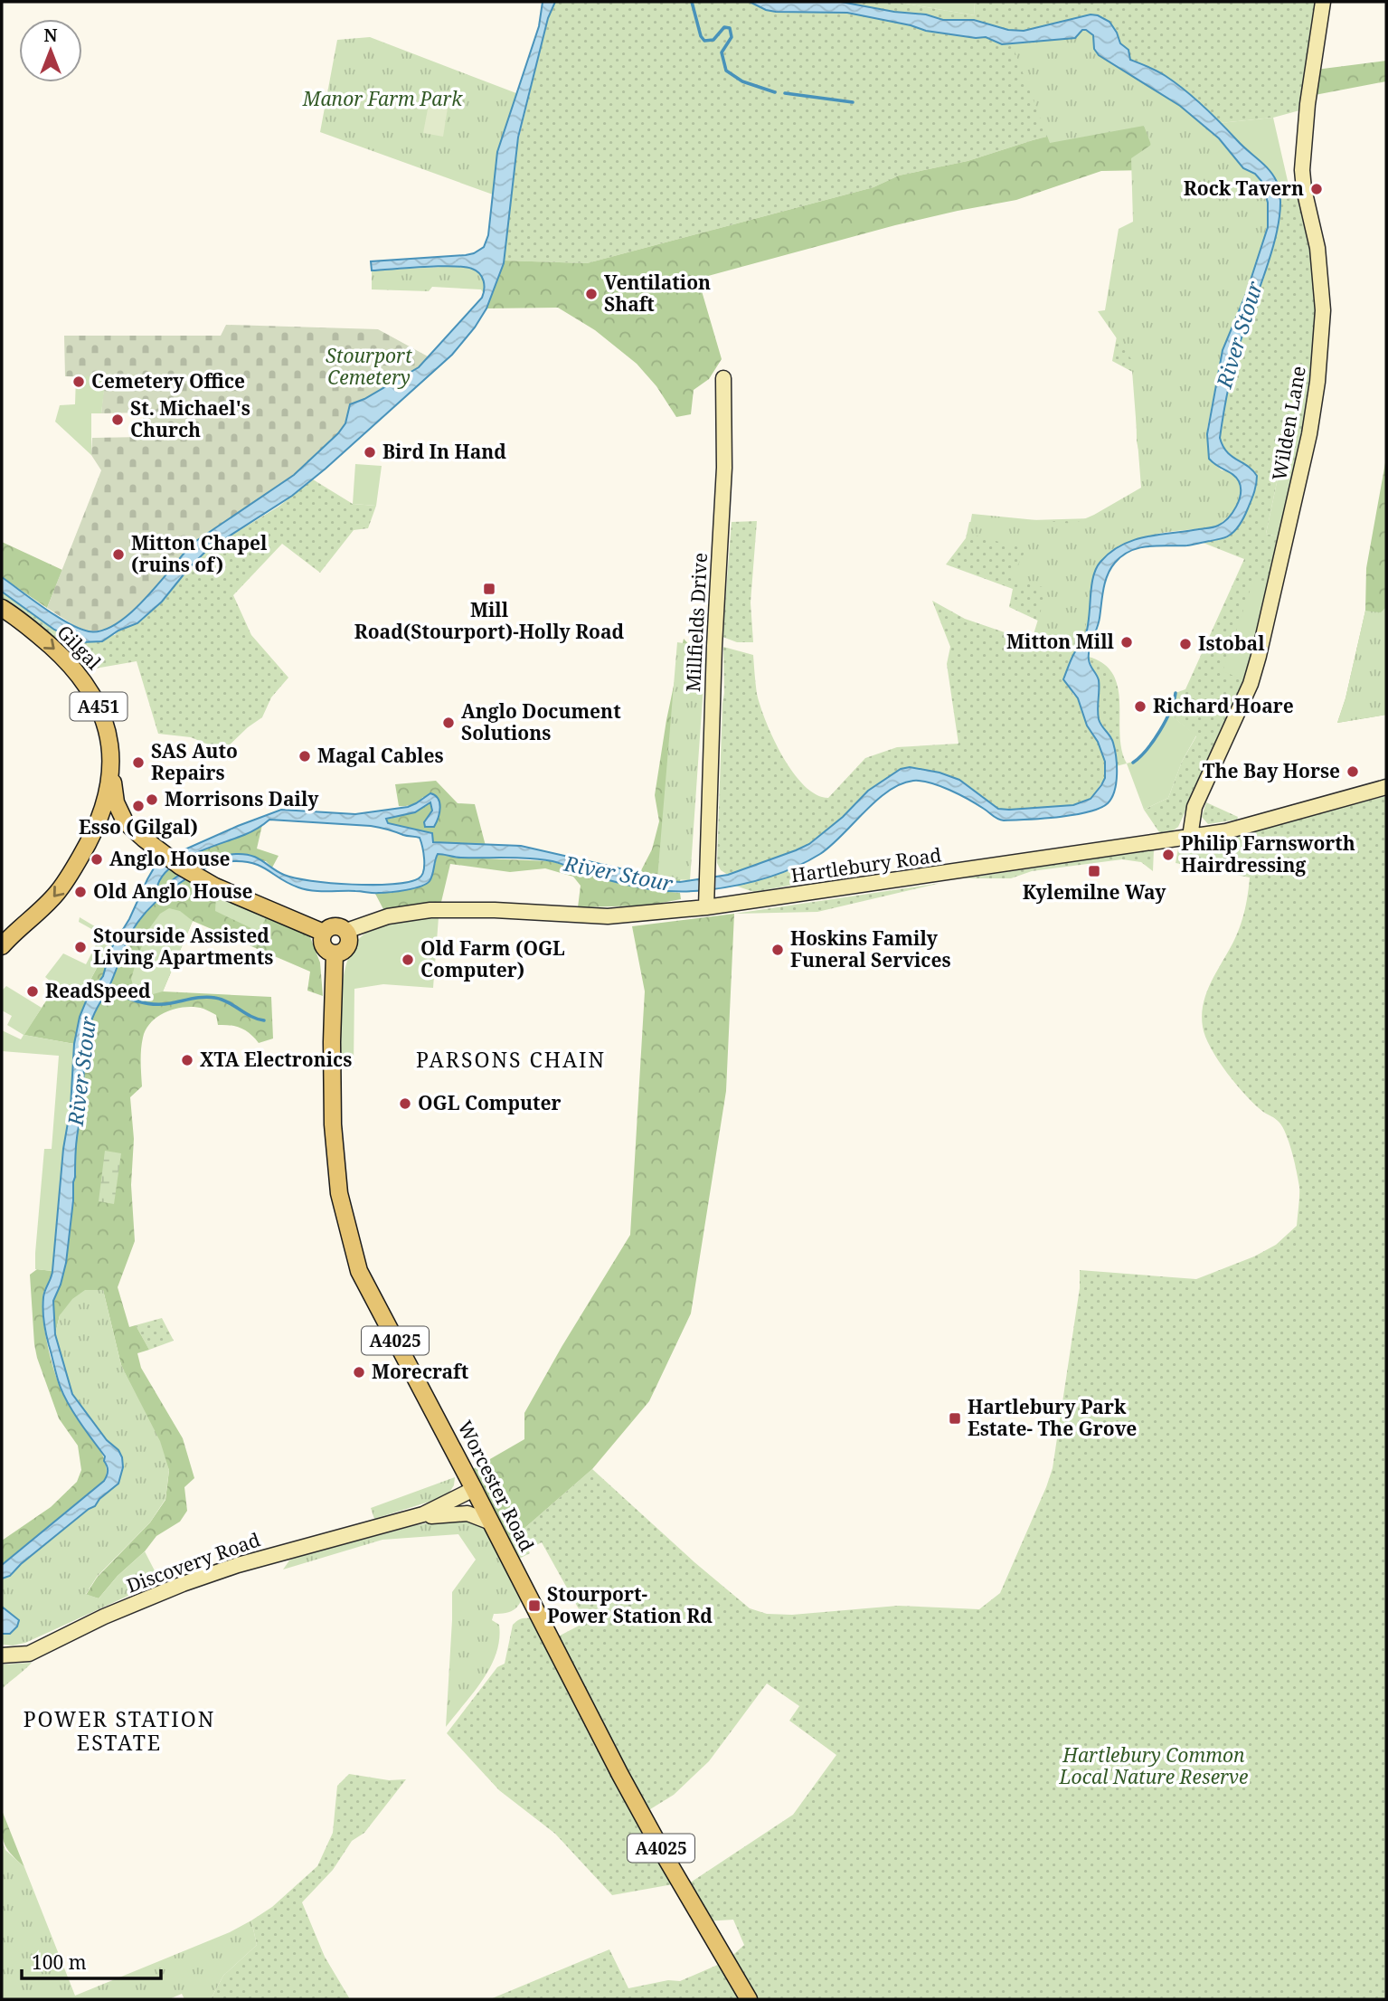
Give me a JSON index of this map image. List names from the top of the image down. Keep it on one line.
{"streets":{"main road":["Gilgal","A451","A4025","Worcester Road"],"street":["Wilden Lane","Millfields Drive","Hartlebury Road","Discovery Road"]},"crossings":[["Wilden Lane","Hartlebury Road"],["Millfields Drive","Hartlebury Road"],["Gilgal","A451"],["Hartlebury Road","A4025"],["Hartlebury Road","Worcester Road"],["A4025","Worcester Road"],["Worcester Road","Discovery Road"]],"one_way":["Gilgal"],"districts":["PARSONS CHAIN","POWER STATION ESTATE"],"water":["River Stour"],"parks":["Manor Farm Park","Stourport Cemetery","Hartlebury Common Local Nature Reserve"],"places":{"other":["Rock Tavern","Ventilation Shaft","Cemetery Office","St. Michael's Church","Bird In Hand","Mitton Chapel (ruins of)","Mitton Mill","Istobal","Richard Hoare","Anglo Document Solutions","Magal Cables","SAS Auto Repairs","The Bay Horse","Morrisons Daily","Esso (Gilgal)","Philip Farnsworth Hairdressing","Anglo House","Old Anglo House","Stourside Assisted Living Apartments","Hoskins Family Funeral Services","Old Farm (OGL Computer)","ReadSpeed","XTA Electronics","OGL Computer","Morecraft"],"transit":["Mill Road(Stourport)-Holly Road","Kylemilne Way","Hartlebury Park Estate- The Grove","Stourport- Power Station Rd"]},"scale_bar":"100 m","north":"top"}
